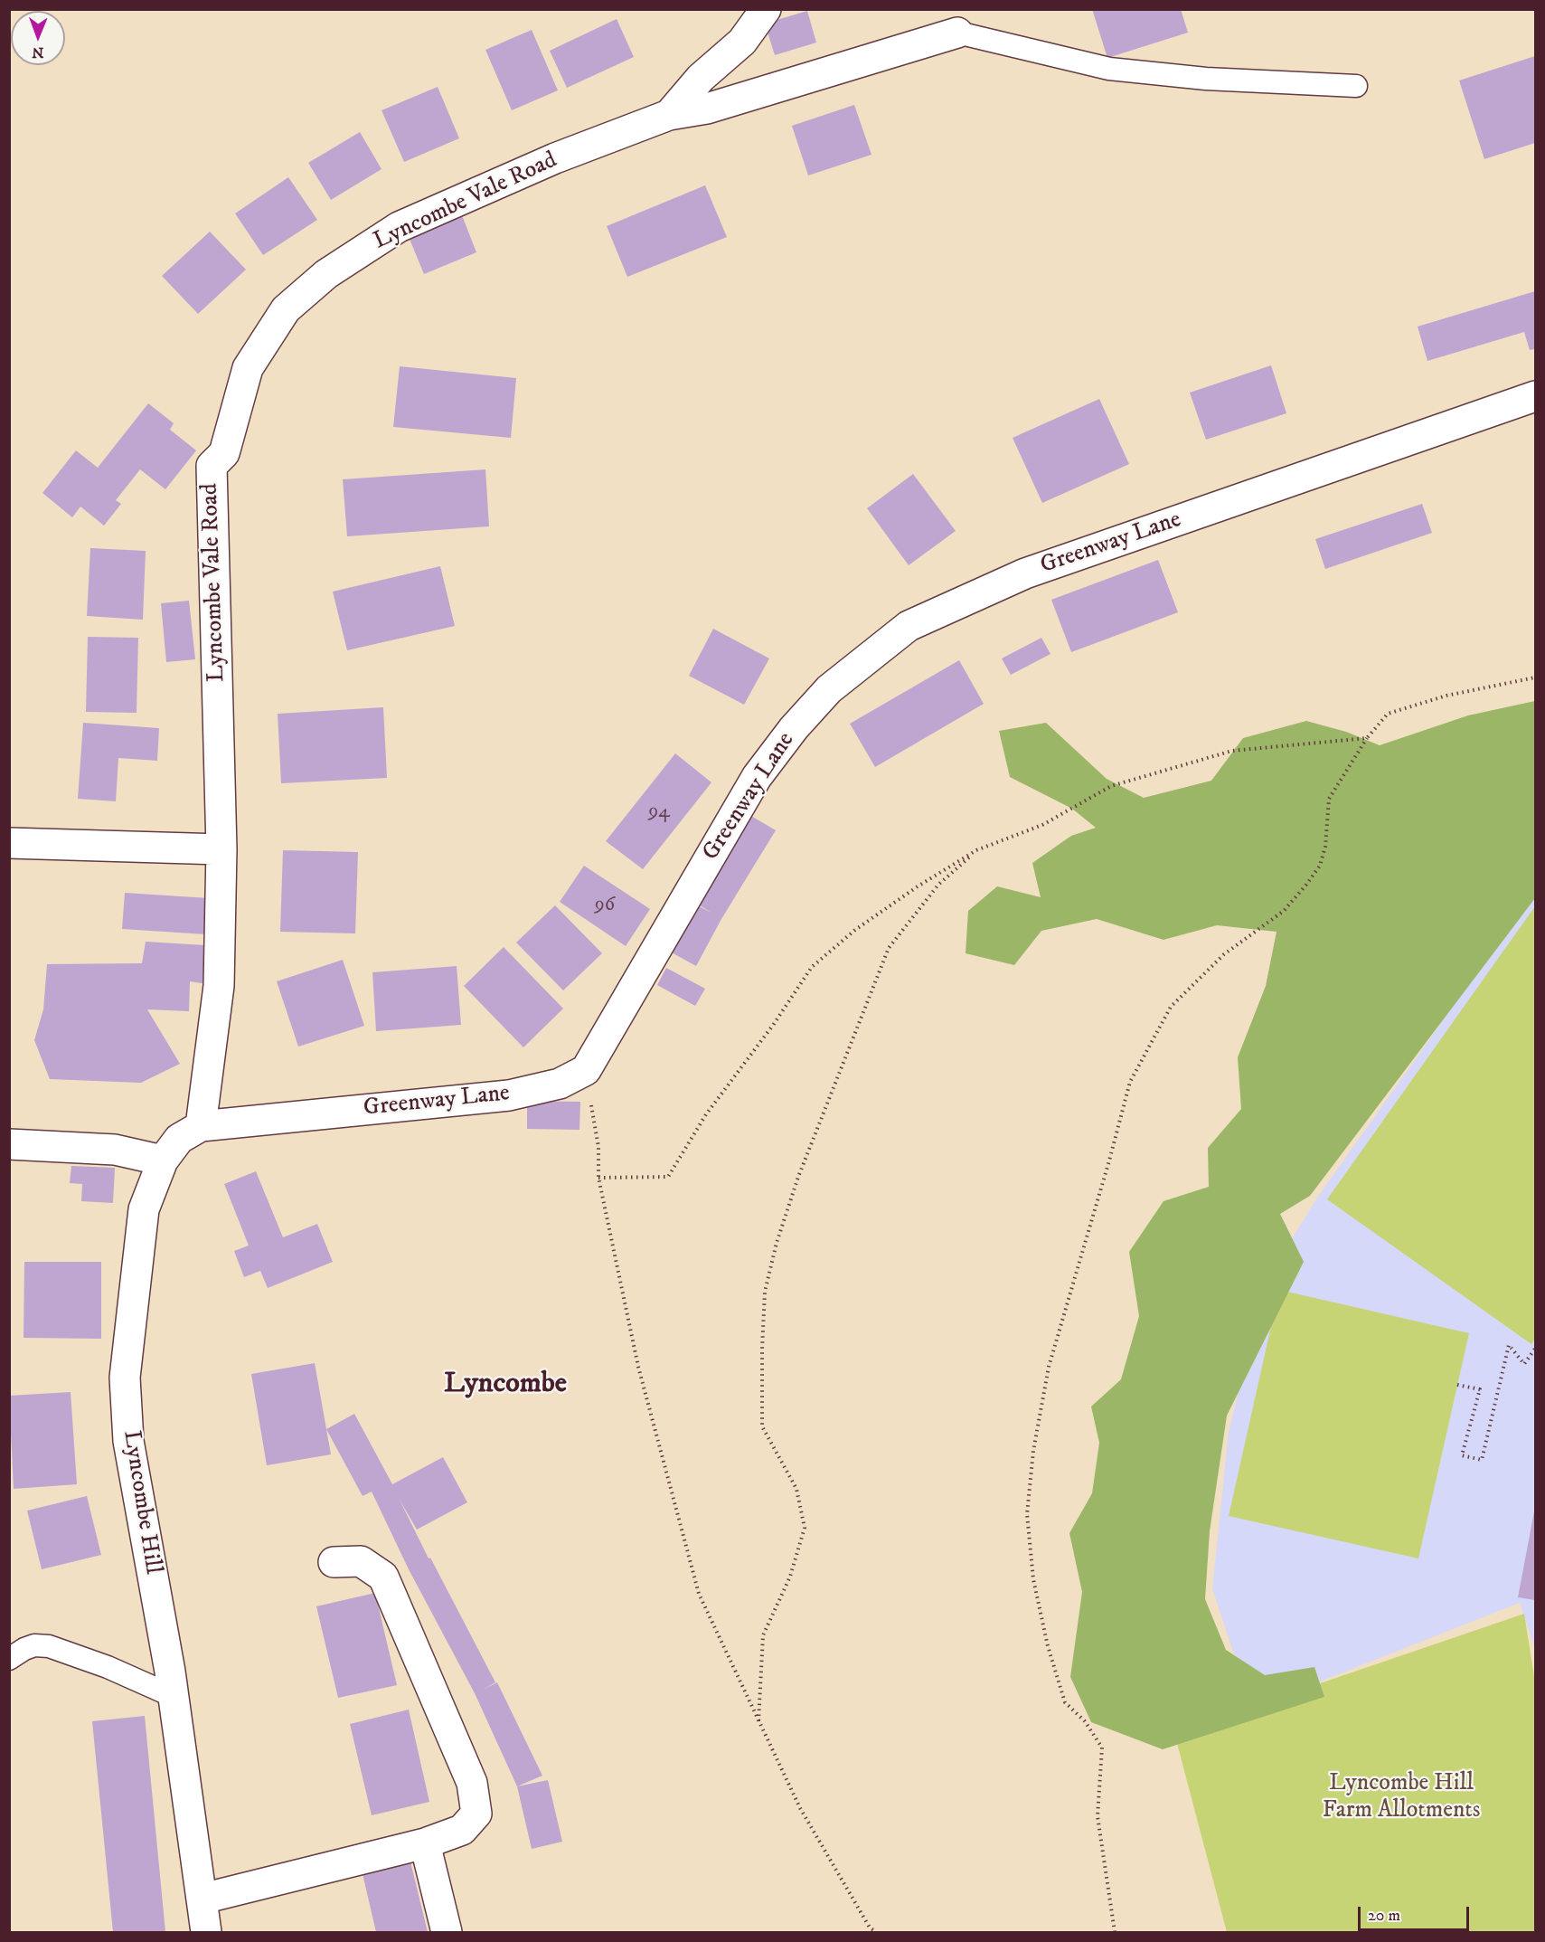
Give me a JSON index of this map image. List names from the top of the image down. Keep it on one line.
{"streets":{"street":["Lyncombe Vale Road","Greenway Lane","Lyncombe Hill"]},"crossings":[["Lyncombe Vale Road","Greenway Lane"],["Lyncombe Vale Road","Lyncombe Hill"],["Greenway Lane","Lyncombe Hill"]],"districts":["Lyncombe"],"parks":["Lyncombe Hill Farm Allotments"],"house_numbers":["94","96"],"scale_bar":"20 m","north":"bottom"}
